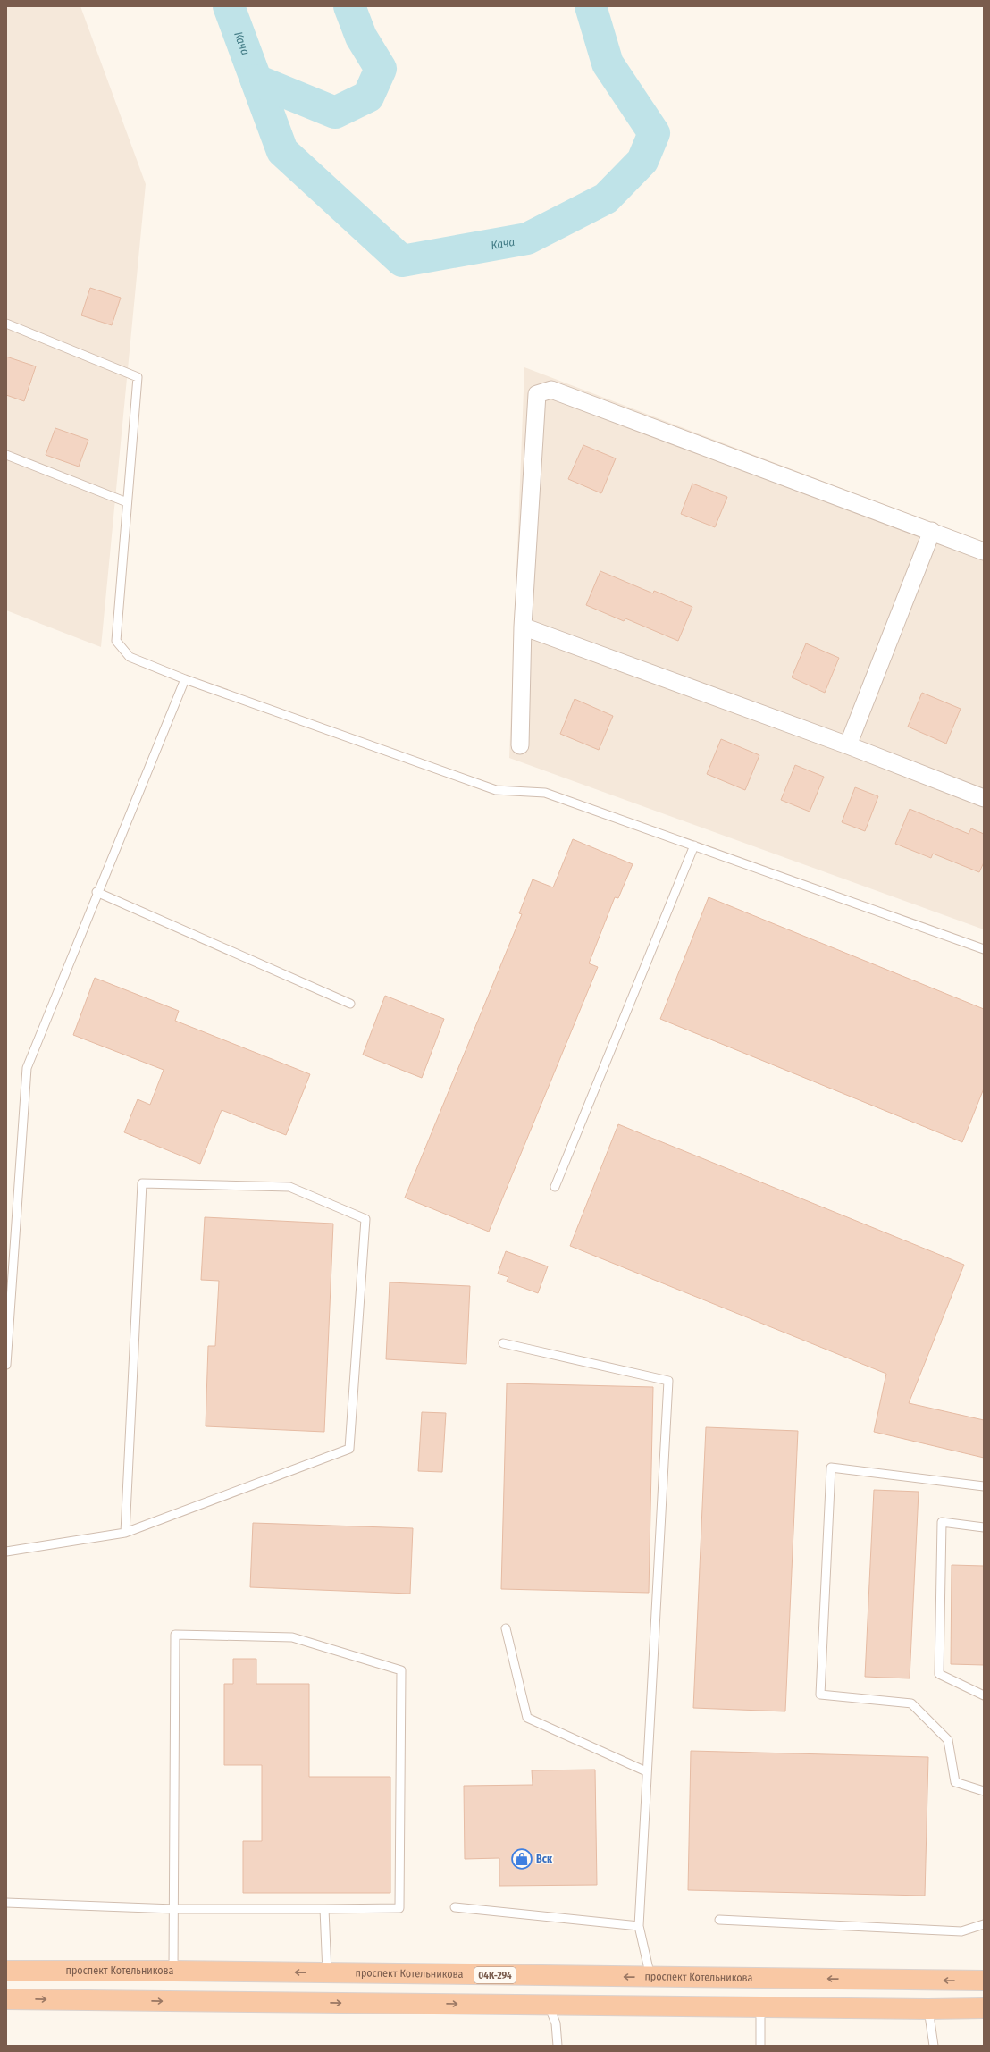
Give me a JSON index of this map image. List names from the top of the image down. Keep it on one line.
{"streets":{"highway":["проспект Котельникова","04К-294"]},"water":["Кача"],"places":{"shop":["Вск"]}}
